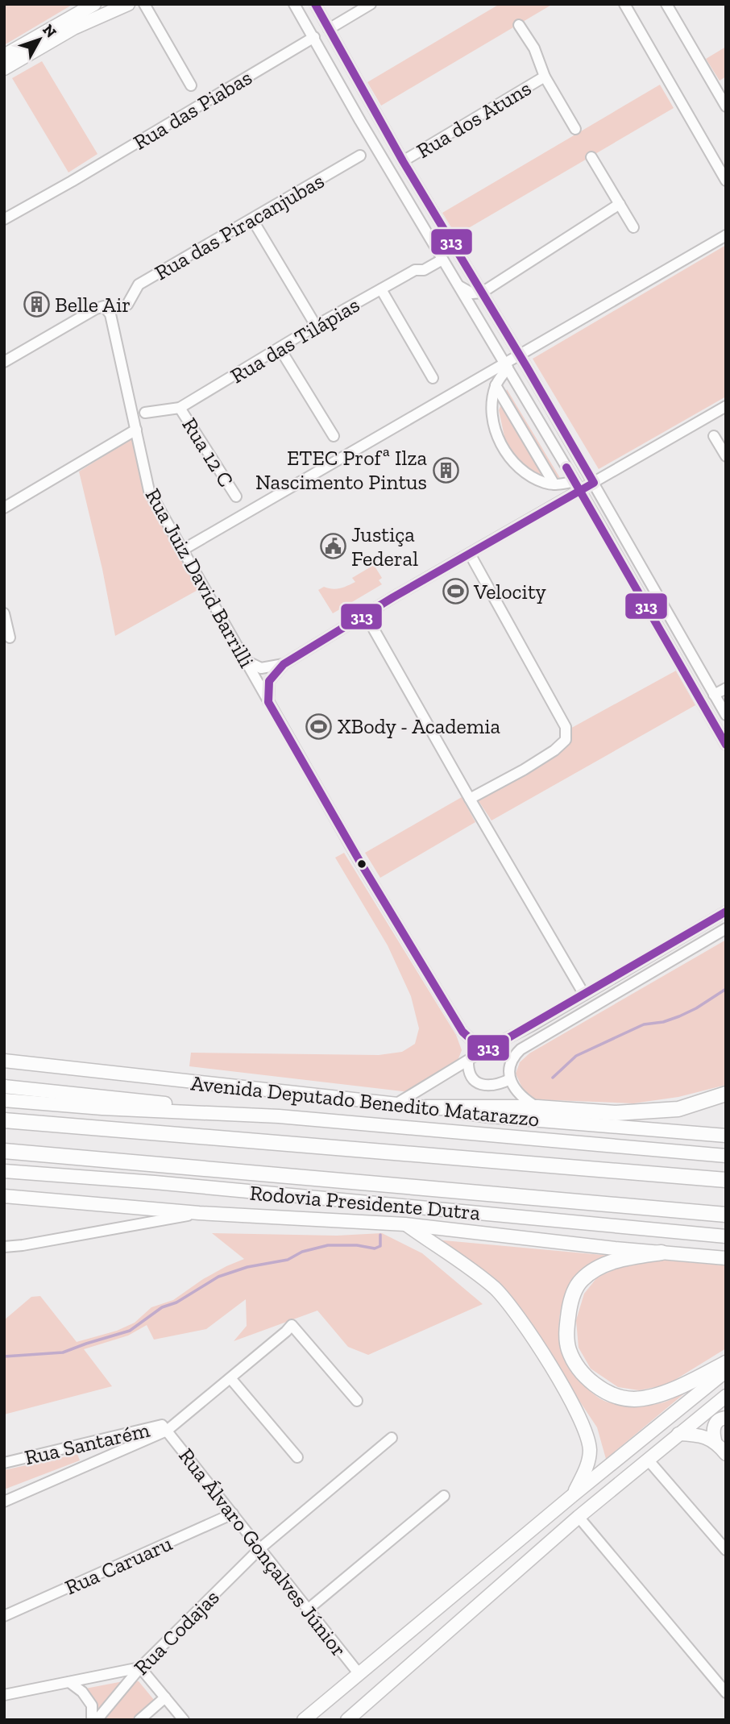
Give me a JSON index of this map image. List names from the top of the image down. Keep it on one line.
{"streets":{"highway":["Rodovia Presidente Dutra"],"main road":["Avenida Deputado Benedito Matarazzo"],"street":["Rua das Piabas","Rua dos Atuns","Rua das Piracanjubas","Rua das Tilápias","Rua 12 C","Rua Juiz David Barrilli","Rua Santarém","Rua Álvaro Gonçalves Júnior","Rua Caruaru","Rua Codajas"]},"crossings":[["Rua das Tilápias","Rua 12 C"],["Rua Santarém","Rua Álvaro Gonçalves Júnior"],["Rua Álvaro Gonçalves Júnior","Rua Caruaru"],["Rua Álvaro Gonçalves Júnior","Rua Codajas"]],"places":{"building":["Belle Air","ETEC Profª Ilza Nascimento Pintus"],"public building":["Justiça Federal"],"sports":["Velocity","XBody - Academia"]},"lines":["transit line 313"],"north":"top right"}
